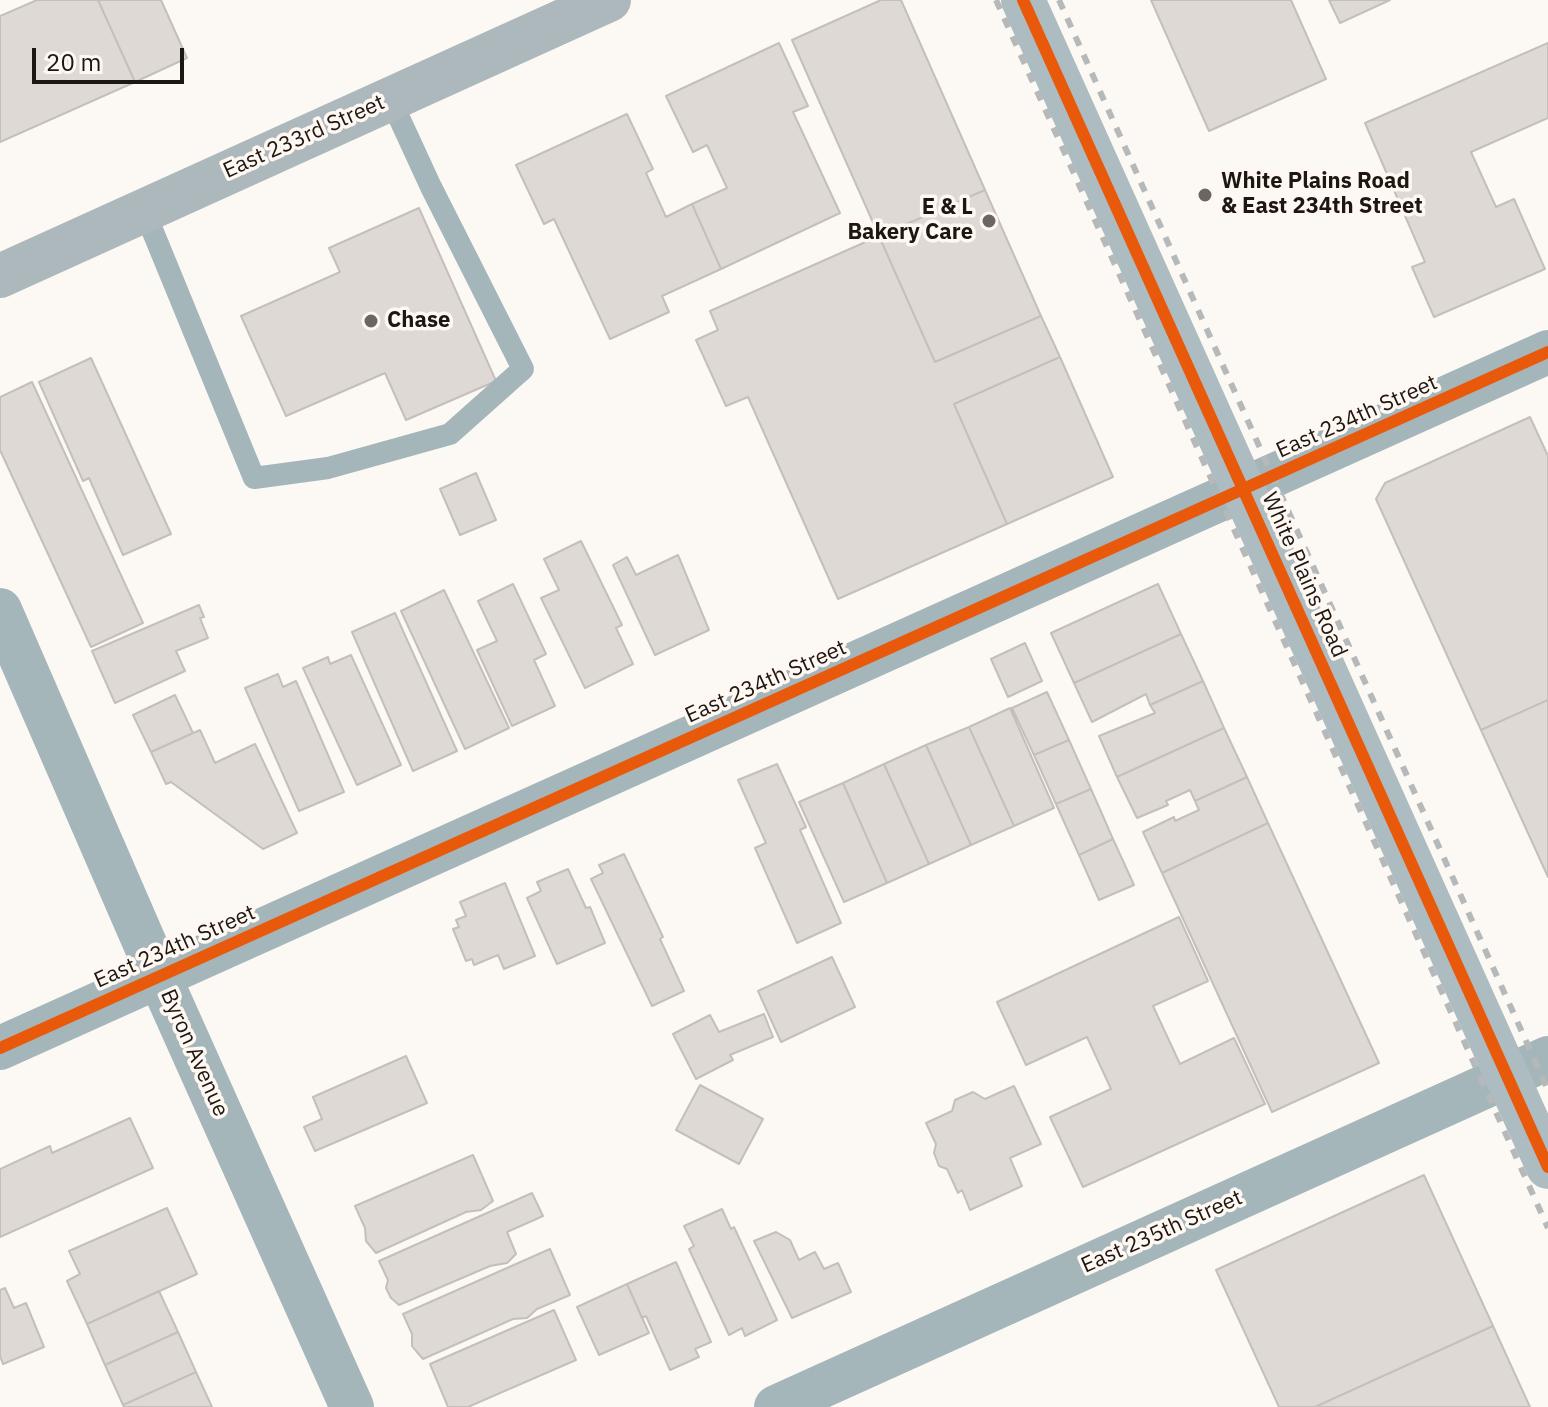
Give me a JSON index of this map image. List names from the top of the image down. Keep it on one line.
{"streets":{"main road":["East 233rd Street","White Plains Road"],"street":["East 234th Street","Byron Avenue","East 235th Street"]},"crossings":[["East 234th Street","White Plains Road"],["East 234th Street","Byron Avenue"],["White Plains Road","East 235th Street"]],"places":["White Plains Road & East 234th Street","E & L Bakery Care","Chase"],"scale_bar":"20 m"}
